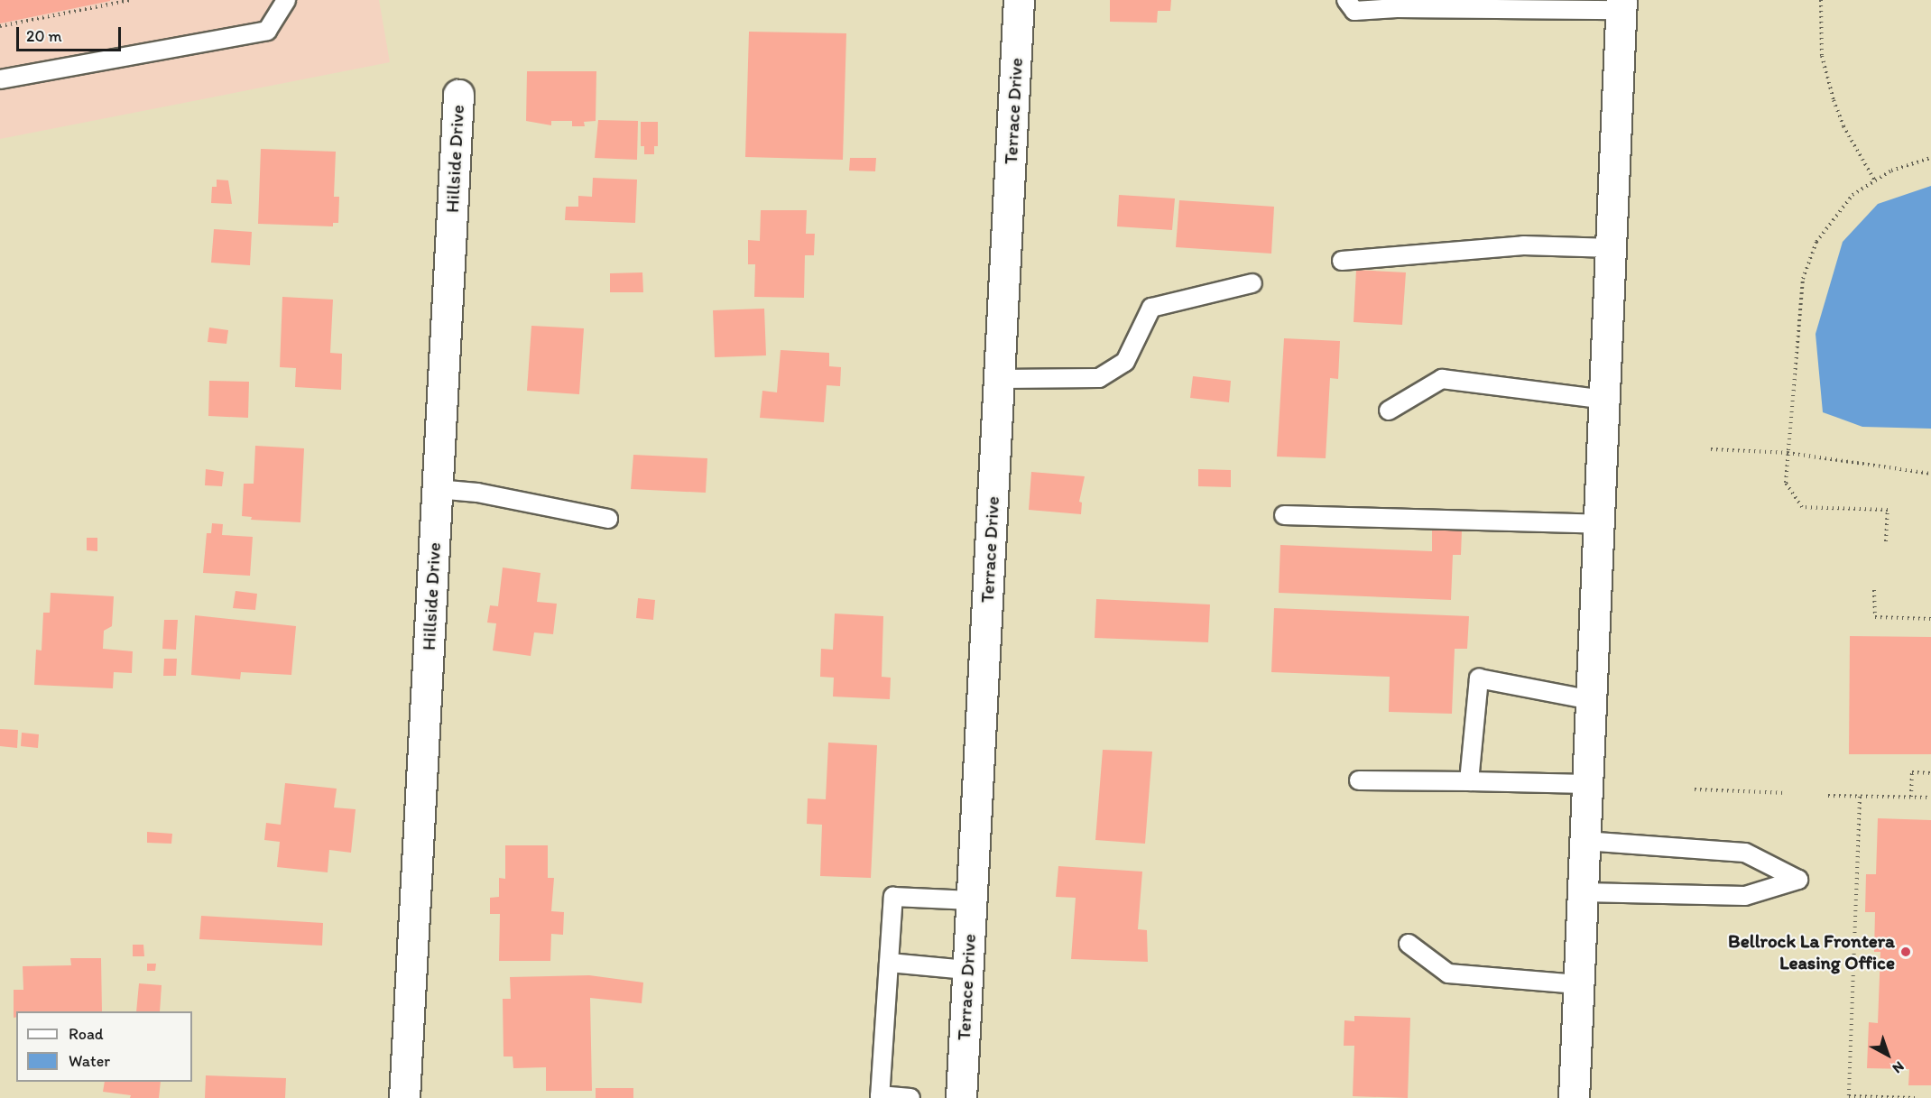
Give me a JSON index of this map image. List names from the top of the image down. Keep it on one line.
{"streets":{"street":["Terrace Drive","Hillside Drive"]},"places":["Bellrock La Frontera Leasing Office"],"legend":["Road","Water"],"scale_bar":"20 m","north":"bottom right"}
